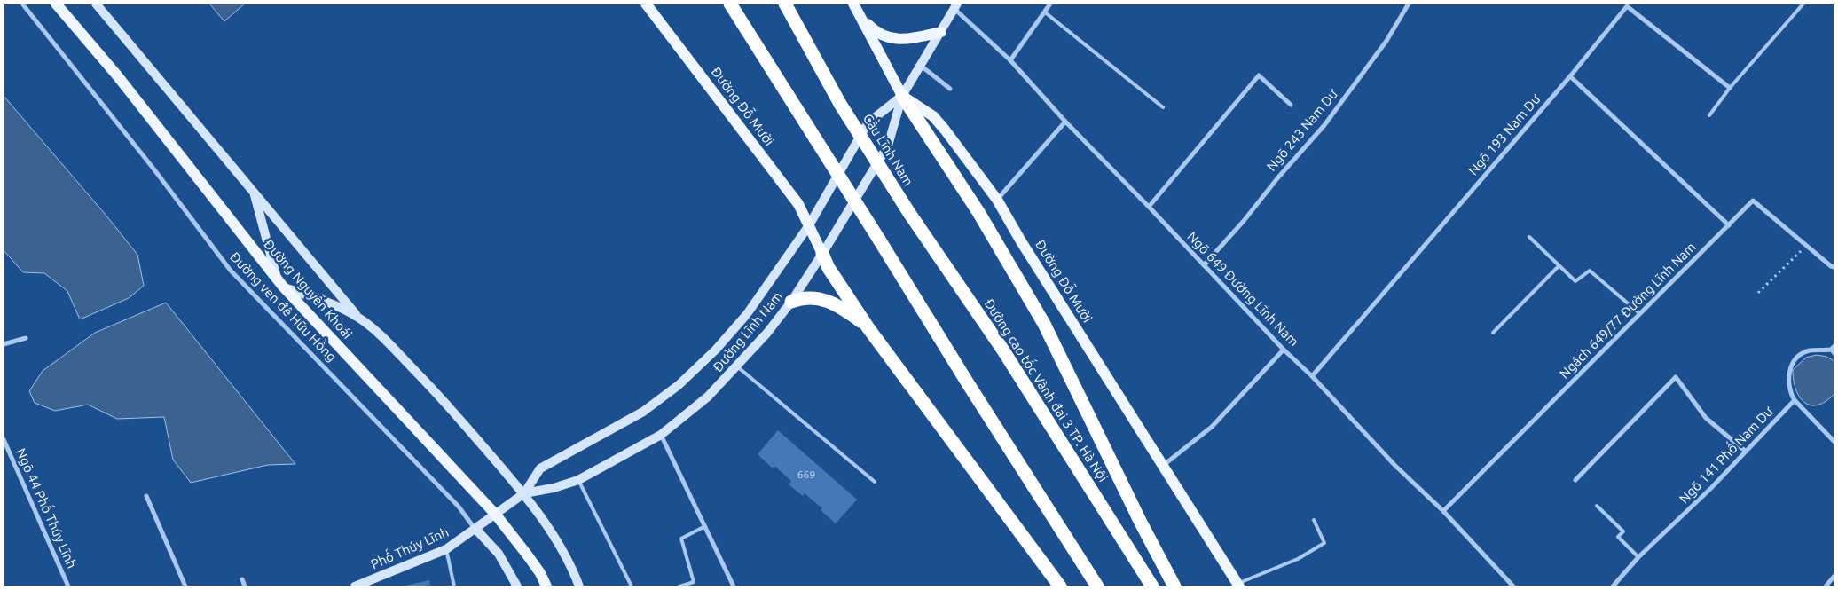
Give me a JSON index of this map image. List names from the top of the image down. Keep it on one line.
{"streets":{"highway":["Cầu Lĩnh Nam","Đường cao tốc Vành đai 3 TP. Hà Nội"],"main road":["Đường Đỗ Mười","Đường Nguyễn Khoái","Đường Lĩnh Nam","Phố Thúy Lĩnh"],"street":["Ngõ 243 Nam Dư","Ngõ 193 Nam Dư","Ngõ 649 Đường Lĩnh Nam","Đường ven đê Hữu Hồng","Ngách 649/77 Đường Lĩnh Nam","Ngõ 141 Phố Nam Dư","Ngõ 44 Phố Thúy Lĩnh"]},"crossings":[["Đường Đỗ Mười","Đường Lĩnh Nam"],["Ngõ 243 Nam Dư","Ngõ 649 Đường Lĩnh Nam"],["Ngõ 193 Nam Dư","Ngõ 649 Đường Lĩnh Nam"],["Cầu Lĩnh Nam","Đường cao tốc Vành đai 3 TP. Hà Nội"],["Đường Nguyễn Khoái","Đường Lĩnh Nam"],["Đường Nguyễn Khoái","Phố Thúy Lĩnh"],["Ngõ 649 Đường Lĩnh Nam","Ngách 649/77 Đường Lĩnh Nam"],["Ngõ 649 Đường Lĩnh Nam","Đường Lĩnh Nam"],["Đường ven đê Hữu Hồng","Phố Thúy Lĩnh"],["Đường Lĩnh Nam","Phố Thúy Lĩnh"]],"house_numbers":["669"]}
